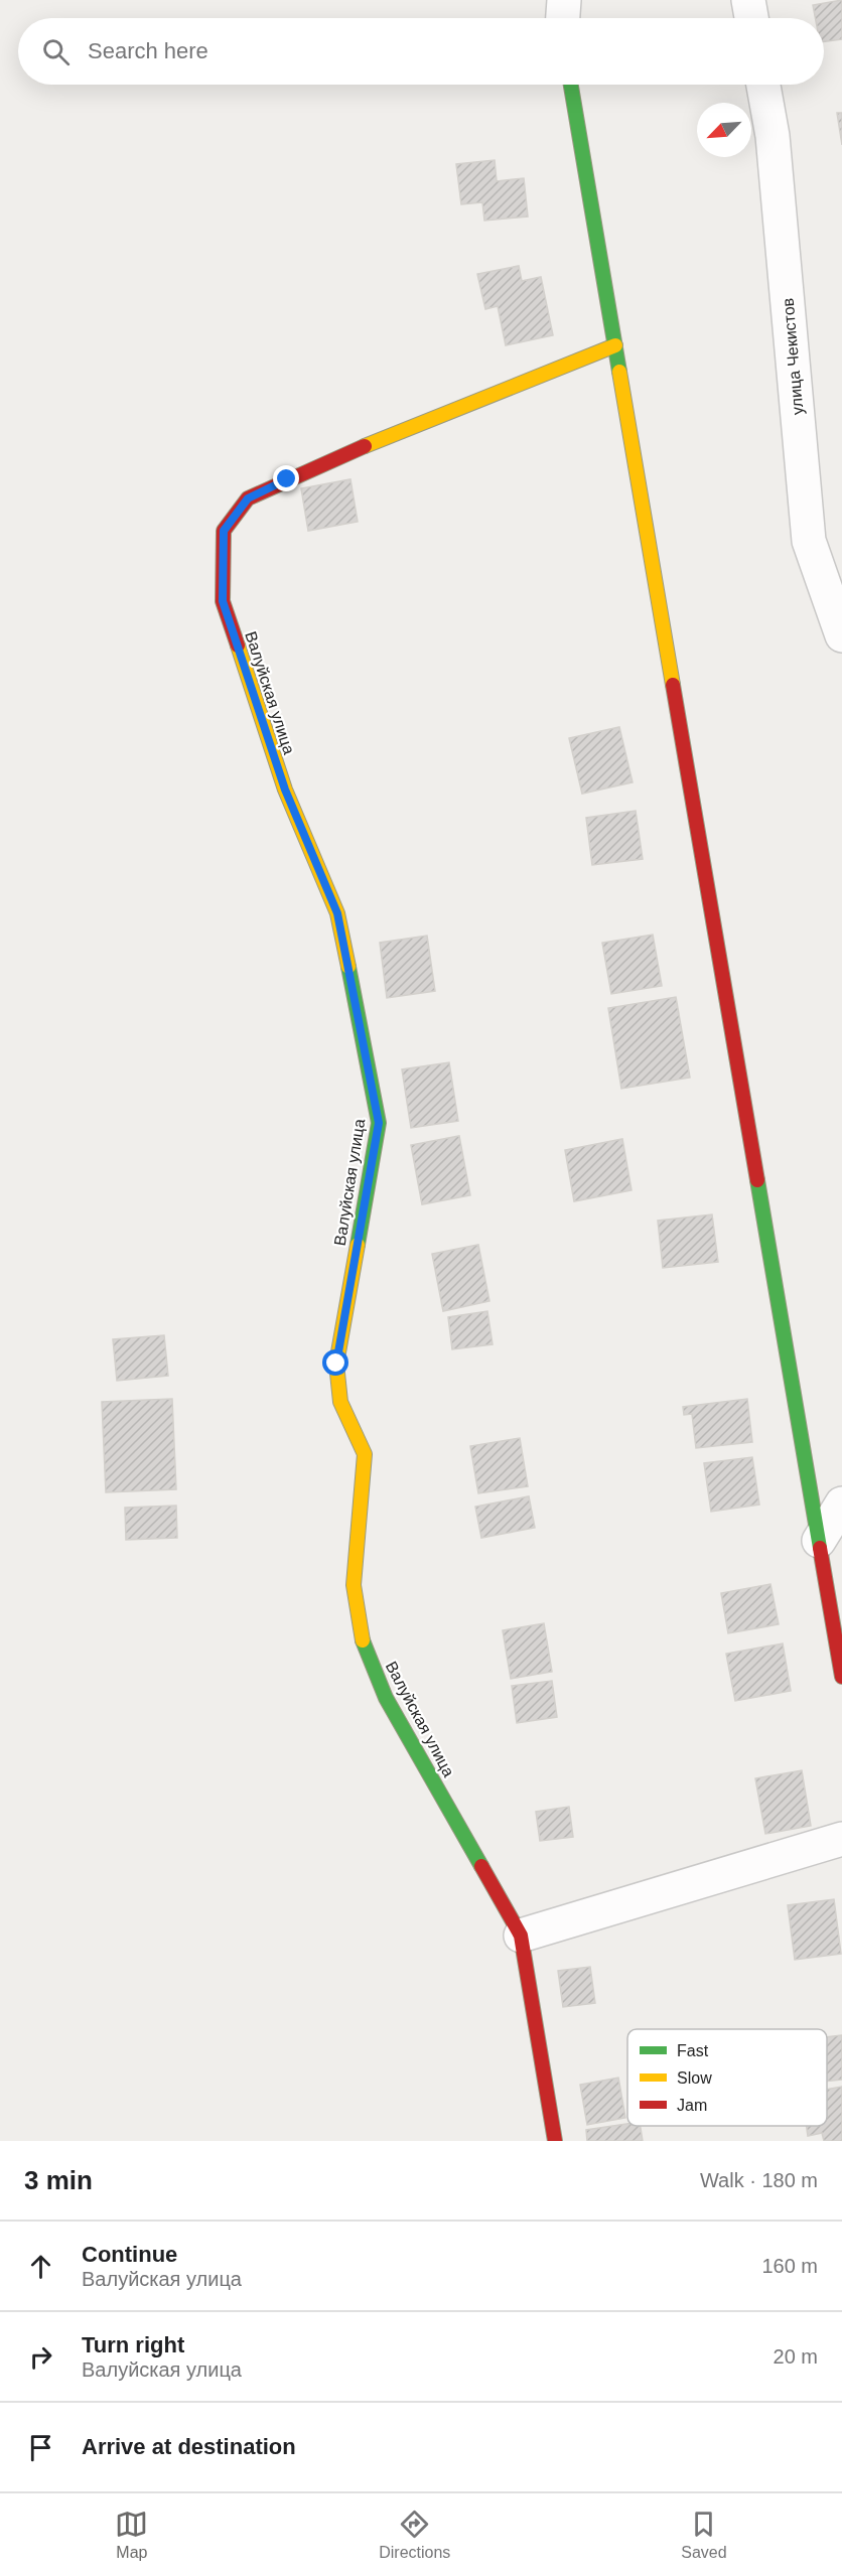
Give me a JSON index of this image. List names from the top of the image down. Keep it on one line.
{"streets":{"street":["улица Чекистов","Валуйская улица"]},"legend":["Fast","Slow","Jam"],"north":"bottom left","page":{"search":"Search here","heading":["3 min","Walk · 180 m"],"list":[["Continue","Валуйская улица","160 m"],["Turn right","Валуйская улица","20 m"],"Arrive at destination"],"nav":["Map","Directions","Saved"]}}
